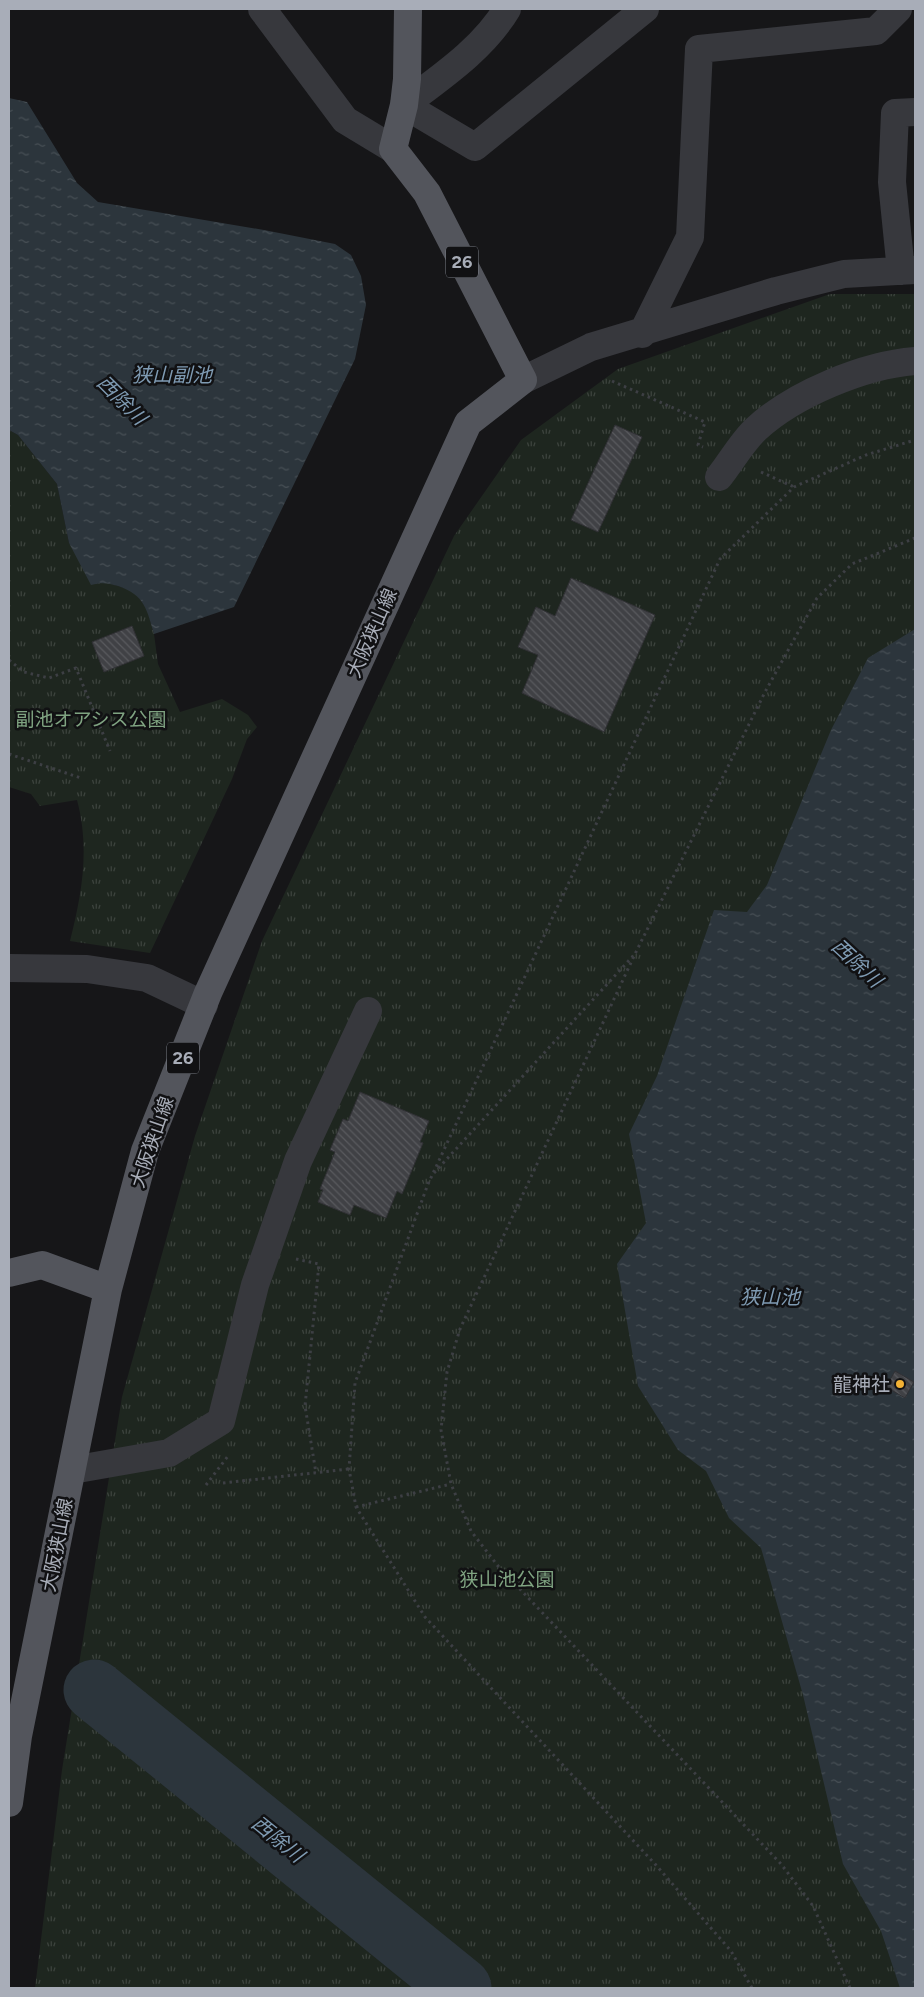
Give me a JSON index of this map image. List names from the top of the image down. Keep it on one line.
{"streets":{"main road":["26","大阪狭山線"]},"crossings":[["26","大阪狭山線"]],"water":["狭山副池","西除川","狭山池"],"parks":["副池オアシス公園","狭山池公園"],"places":["龍神社"]}
